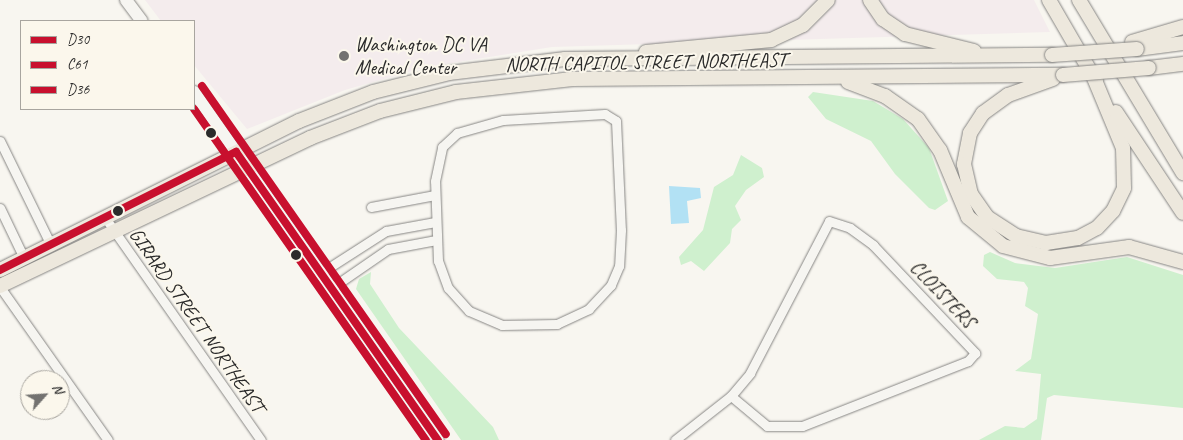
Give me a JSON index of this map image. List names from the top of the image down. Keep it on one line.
{"streets":{"main road":["NORTH CAPITOL STREET NORTHEAST"],"street":["CLOISTERS","GIRARD STREET NORTHEAST"]},"crossings":[["NORTH CAPITOL STREET NORTHEAST","GIRARD STREET NORTHEAST"]],"places":["Washington DC VA Medical Center"],"lines":["transit line D36","transit line C61","transit line D30"],"legend":["D30","C61","D36"],"north":"top right"}
